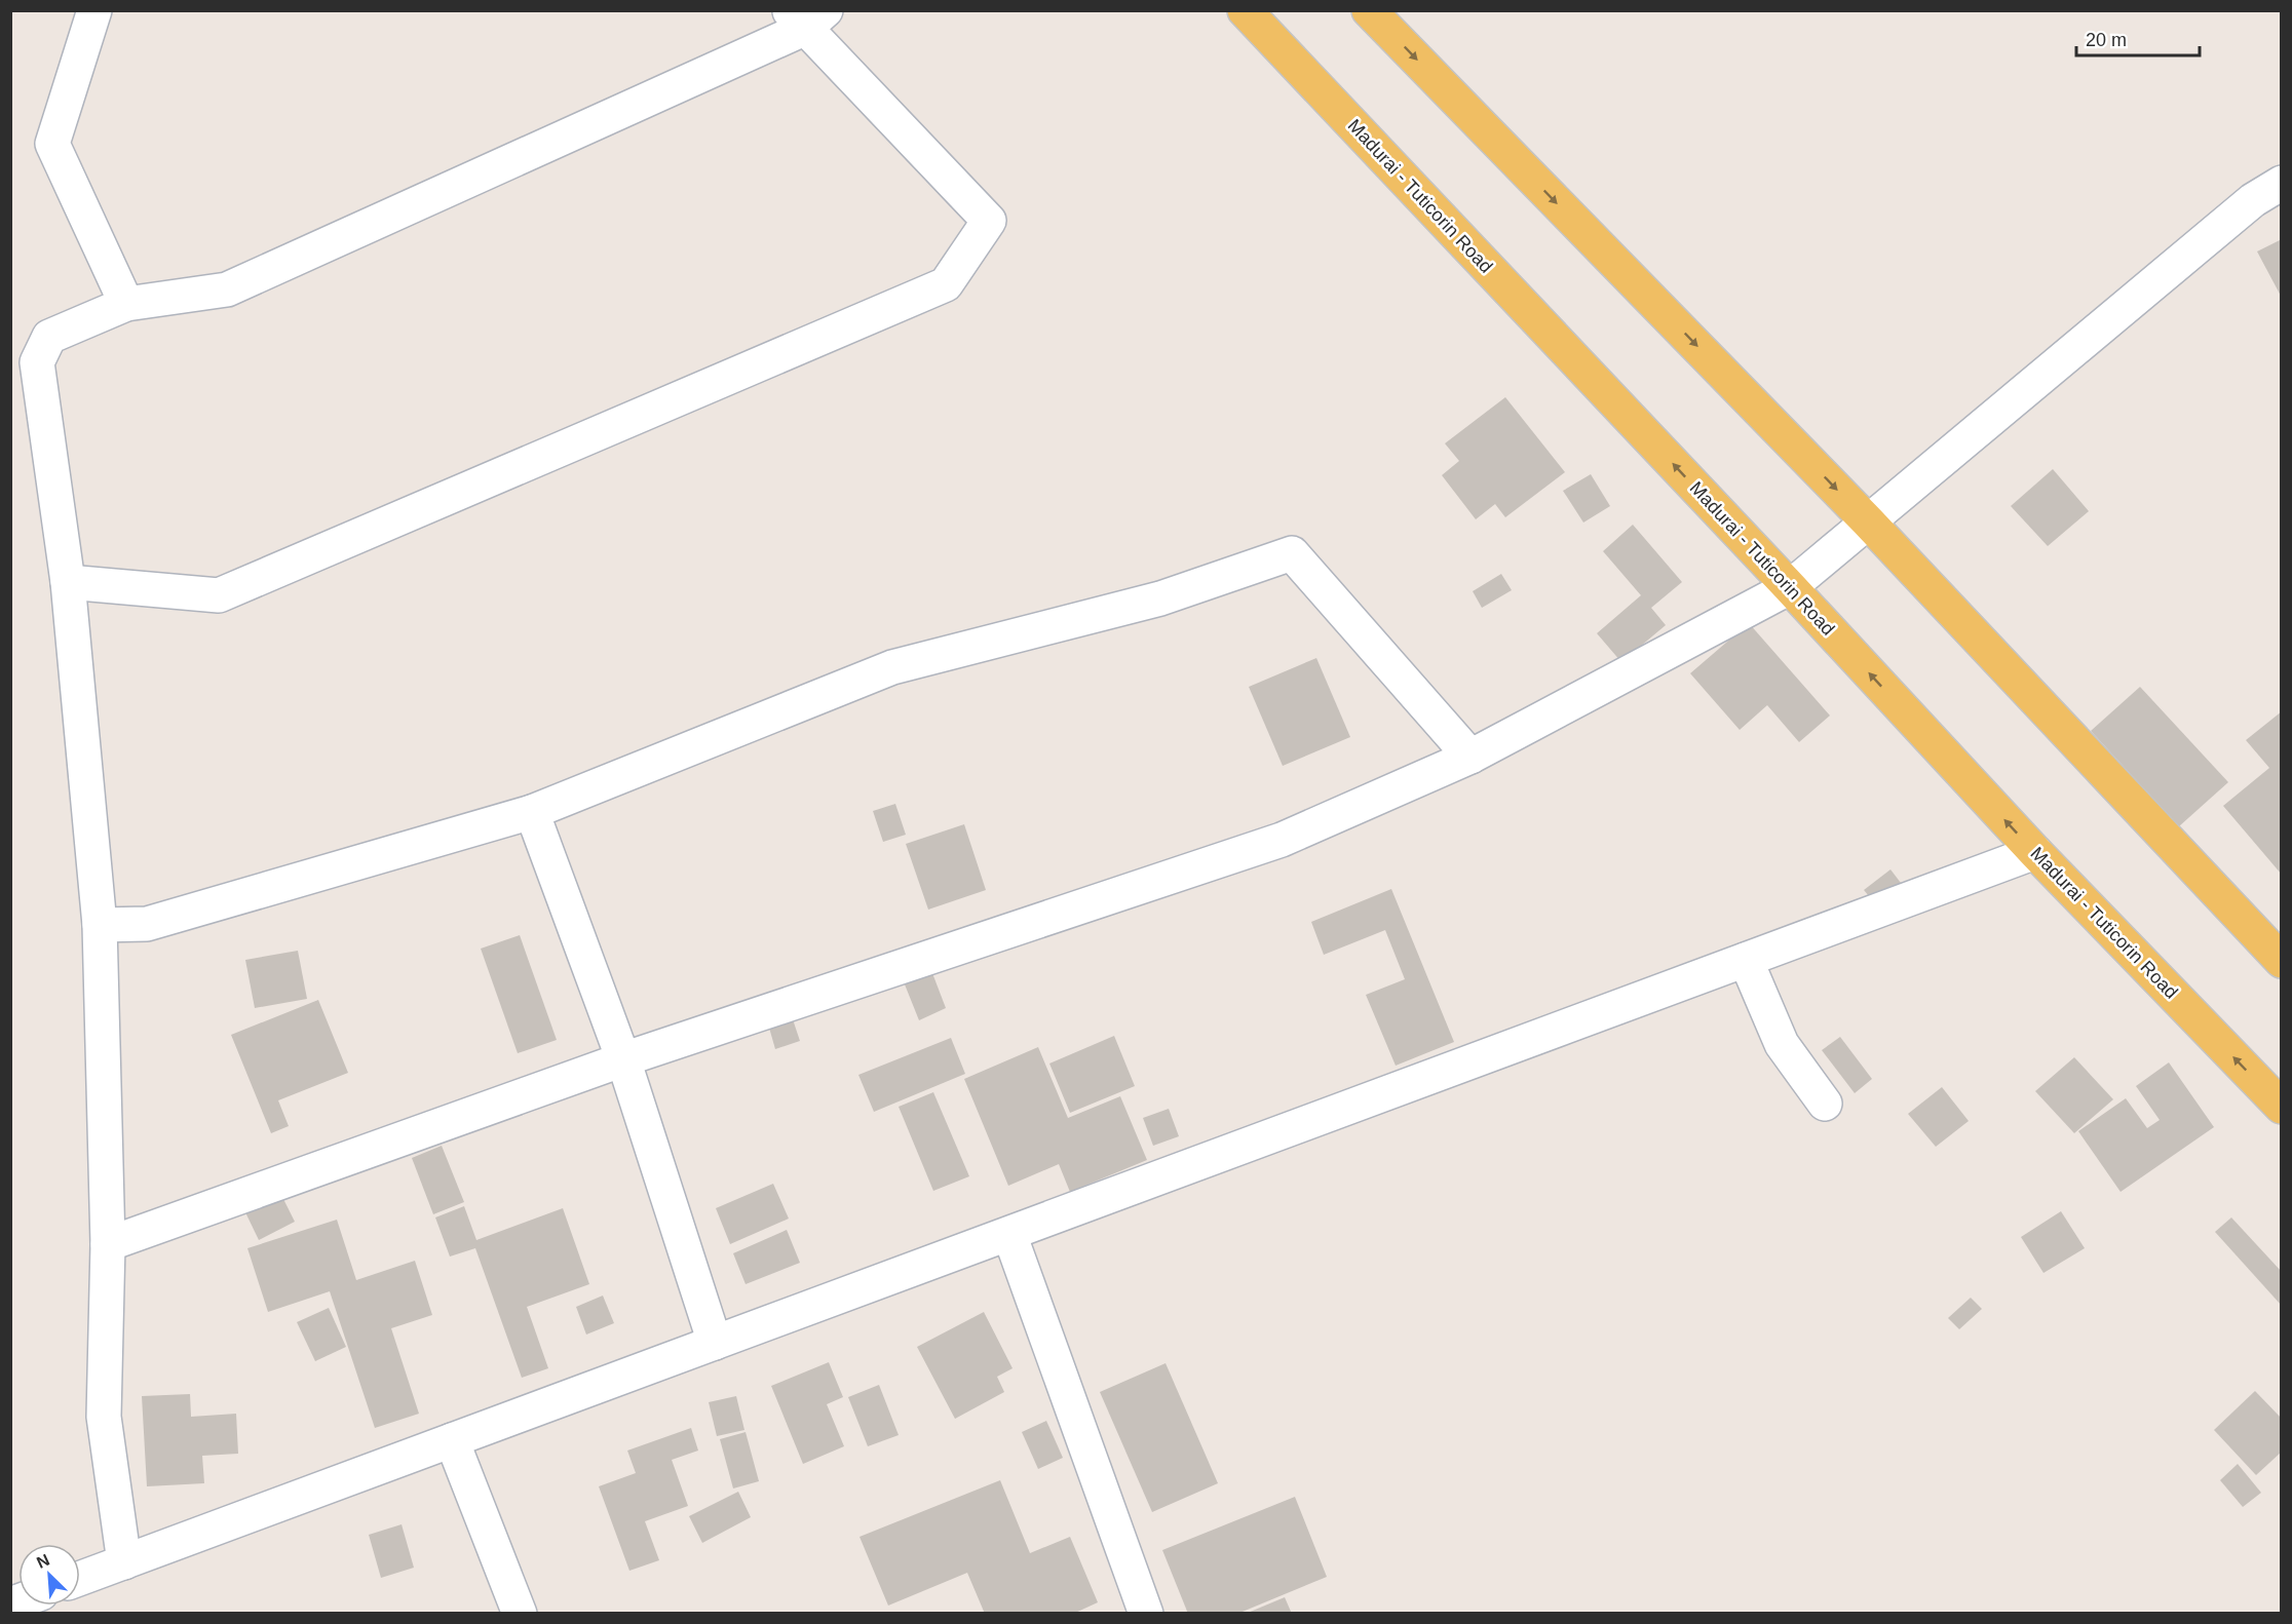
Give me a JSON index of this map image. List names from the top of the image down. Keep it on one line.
{"streets":{"main road":["Madurai - Tuticorin Road"]},"scale_bar":"20 m","north":"top left"}
